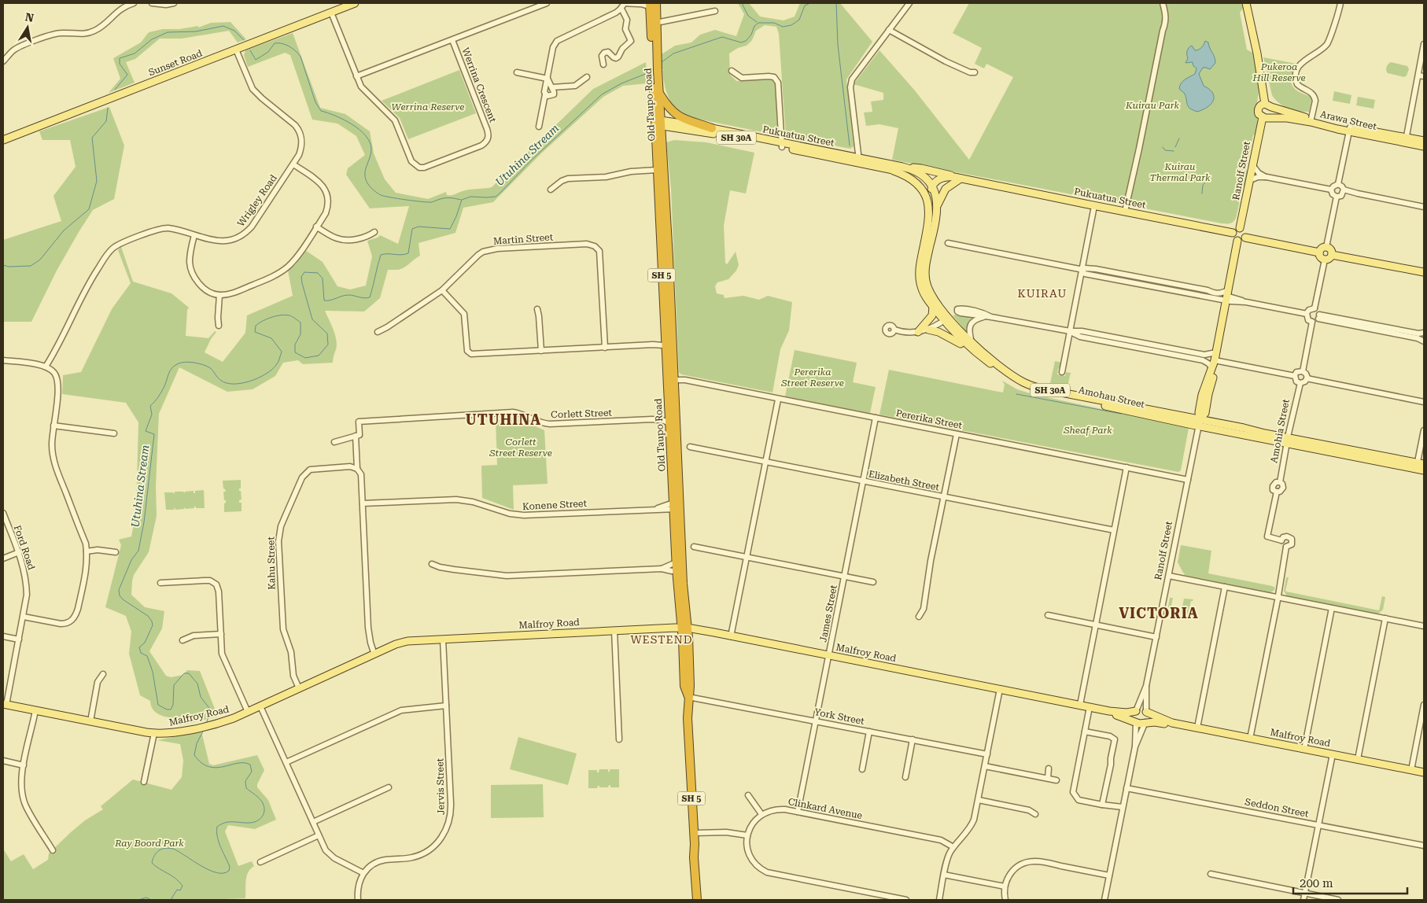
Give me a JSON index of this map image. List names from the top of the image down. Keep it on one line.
{"streets":{"highway":["Old Taupo Road","SH 5"],"main road":["Sunset Road","Arawa Street","Pukuatua Street","SH 30A","Ranolf Street","Amohau Street","Malfroy Road"],"street":["Werrina Crescent","Wrigley Road","Martin Street","Corlett Street","Pererika Street","Amohia Street","Elizabeth Street","Konene Street","Ford Road","Kahu Street","James Street","York Street","Jervis Street","Seddon Street","Clinkard Avenue"]},"crossings":[["Sunset Road","Werrina Crescent"],["Sunset Road","Wrigley Road"],["Old Taupo Road","Pukuatua Street"],["Old Taupo Road","Corlett Street"],["Old Taupo Road","Pererika Street"],["Old Taupo Road","Konene Street"],["Old Taupo Road","Malfroy Road"],["Old Taupo Road","York Street"],["Arawa Street","Ranolf Street"],["Pukuatua Street","Ranolf Street"],["Pukuatua Street","Amohau Street"],["Ranolf Street","Amohau Street"],["Ranolf Street","Pererika Street"],["Ranolf Street","Malfroy Road"],["Amohau Street","Amohia Street"],["Pererika Street","James Street"],["Amohia Street","Malfroy Road"],["Elizabeth Street","James Street"],["Ford Road","Malfroy Road"],["Kahu Street","Malfroy Road"],["James Street","Malfroy Road"],["James Street","York Street"],["James Street","Clinkard Avenue"],["Malfroy Road","Jervis Street"]],"districts":["KUIRAU","UTUHINA","VICTORIA","WESTEND"],"water":["Utuhina Stream"],"parks":["Pukeroa Hill Reserve","Kuirau Park","Werrina Reserve","Kuirau Thermal Park","Pererika Street Reserve","Sheaf Park","Corlett Street Reserve","Ray Boord Park"],"scale_bar":"200 m","north":"top"}
